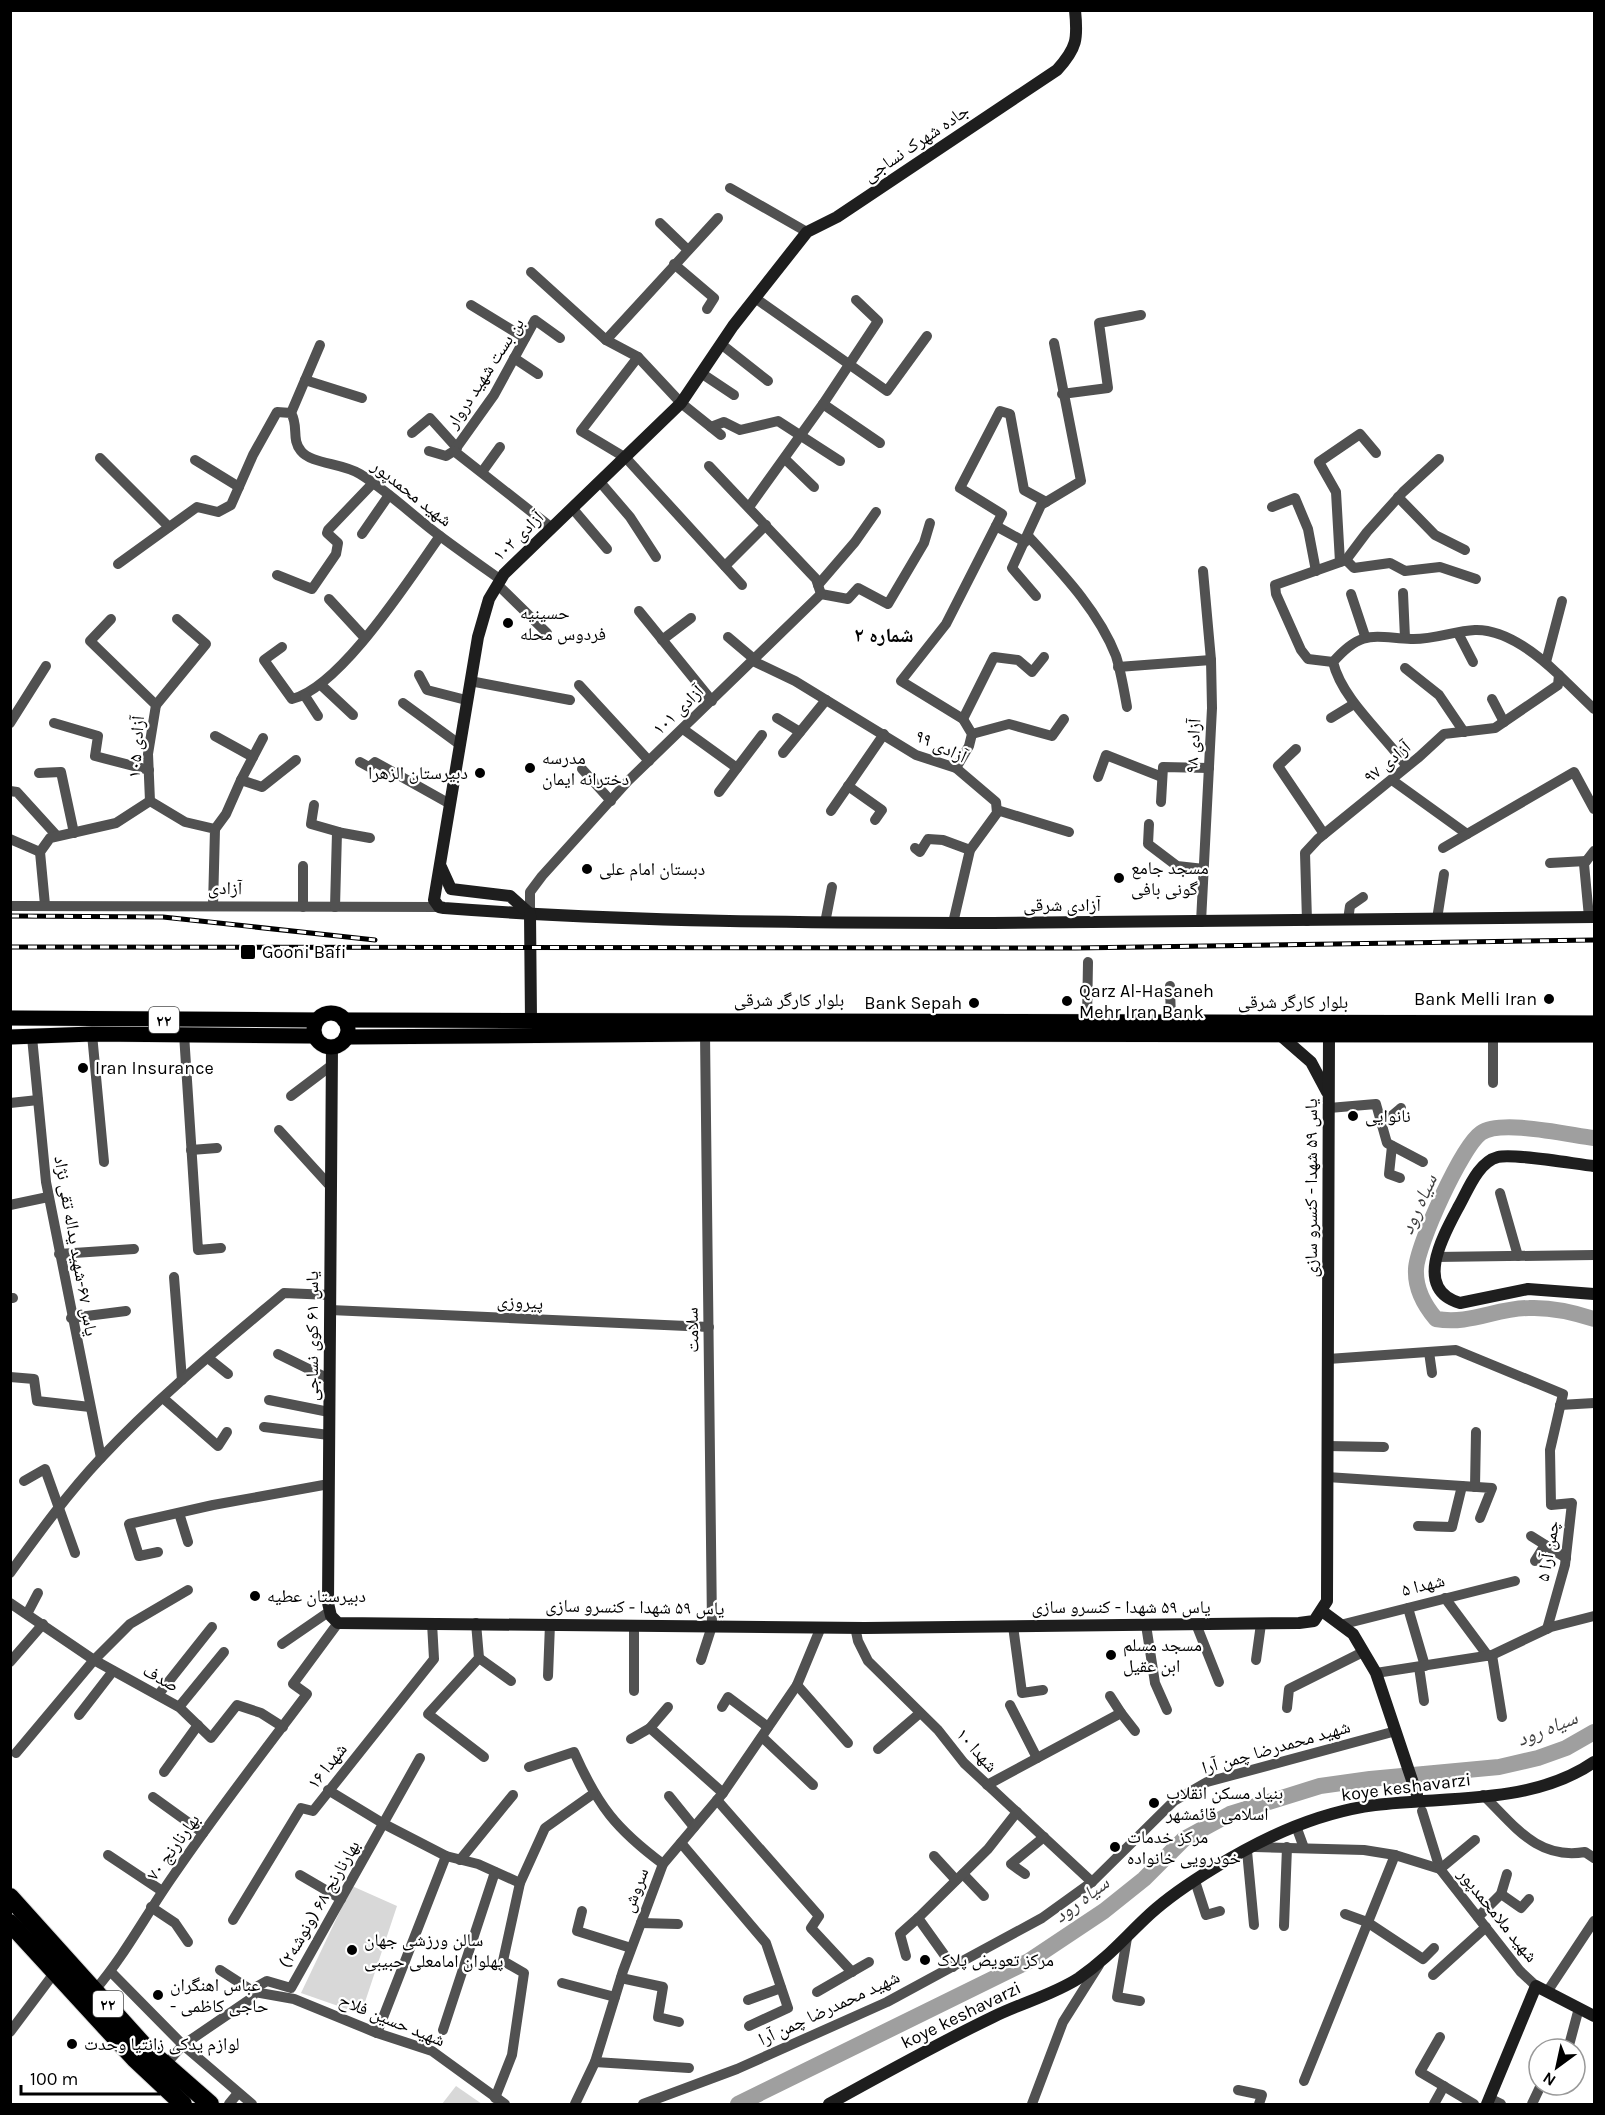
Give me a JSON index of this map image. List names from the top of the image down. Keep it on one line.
{"streets":{"highway":["۲۲"],"main road":["بلوار کارگر شرقی"],"street":["جاده شهرک نساجی","بن بست شهید دروار","شهید محمدپور","آزادی ۱۰۲","آزادی ۱۰۱","آزادی ٩٩","آزادی ۹۸","آزادی ۱۰۵","آزادی ۹۷","آزادی","آزادی شرقی","یاس ۵۹ شهدا - کنسرو سازی","یاس ۶۷-شهید یداله تقی نژاد","پیروزی","سلامت","یاس ۶۱ کوی نساجی","چمن آرا ۵","شهدا ۵","صدف","شهید محمدرضا چمن آرا","شهدا ۱۰","شهدا ۱۶","koye keshavarzi","بهارنارنج ۷۰","سروش","بهارنارنج ۶۸ (ونوشه۲)","شهید ملامحمدپور","شهید حسین فلاح"]},"crossings":[["جاده شهرک نساجی","آزادی ۱۰۲"],["بن بست شهید دروار","آزادی ۱۰۲"],["شهید محمدپور","آزادی ۱۰۲"],["آزادی ۱۰۱","آزادی ٩٩"],["آزادی ۱۰۱","آزادی"],["آزادی ۱۰۱","آزادی شرقی"],["آزادی ۹۸","آزادی شرقی"],["آزادی ۹۷","آزادی شرقی"],["آزادی","آزادی شرقی"],["بلوار کارگر شرقی","۲۲"],["بلوار کارگر شرقی","یاس ۵۹ شهدا - کنسرو سازی"],["بلوار کارگر شرقی","سلامت"],["بلوار کارگر شرقی","یاس ۶۱ کوی نساجی"],["۲۲","یاس ۶۱ کوی نساجی"],["۲۲","بهارنارنج ۷۰"],["۲۲","بهارنارنج ۶۸ (ونوشه۲)"],["یاس ۵۹ شهدا - کنسرو سازی","سلامت"],["یاس ۵۹ شهدا - کنسرو سازی","شهدا ۱۰"],["یاس ۵۹ شهدا - کنسرو سازی","شهدا ۱۶"],["یاس ۵۹ شهدا - کنسرو سازی","بهارنارنج ۷۰"],["یاس ۵۹ شهدا - کنسرو سازی","سروش"],["پیروزی","سلامت"],["پیروزی","یاس ۶۱ کوی نساجی"],["شهید محمدرضا چمن آرا","شهدا ۱۰"],["koye keshavarzi","شهید ملامحمدپور"],["بهارنارنج ۶۸ (ونوشه۲)","شهید حسین فلاح"]],"districts":["شماره ۲"],"water":["سیاه رود"],"places":{"other":["حسینیه فردوس محله","مدرسه دخترانه ایمان","دبیرستان الزهرا","دبستان امام علی","مسجد جامع گونی بافی","Bank Melli Iran","Qarz Al-Hasaneh Mehr Iran Bank","Bank Sepah","Iran Insurance","نانوایی","دبیرستان عطیه","مسجد مسلم ابن عقیل","بنیاد مسکن انقلاب اسلامی قائمشهر","مرکز خدمات خودرویی خانواده","سالن ورزشی جهان پهلوان امامعلی حبیبی","مرکز تعویض پلاک","عباس اهنگران - حاجی کاظمی","لوازم یدکی زانتیا وحدت"],"transit":["Gooni Bafi"]},"scale_bar":"100 m","north":"bottom left"}
